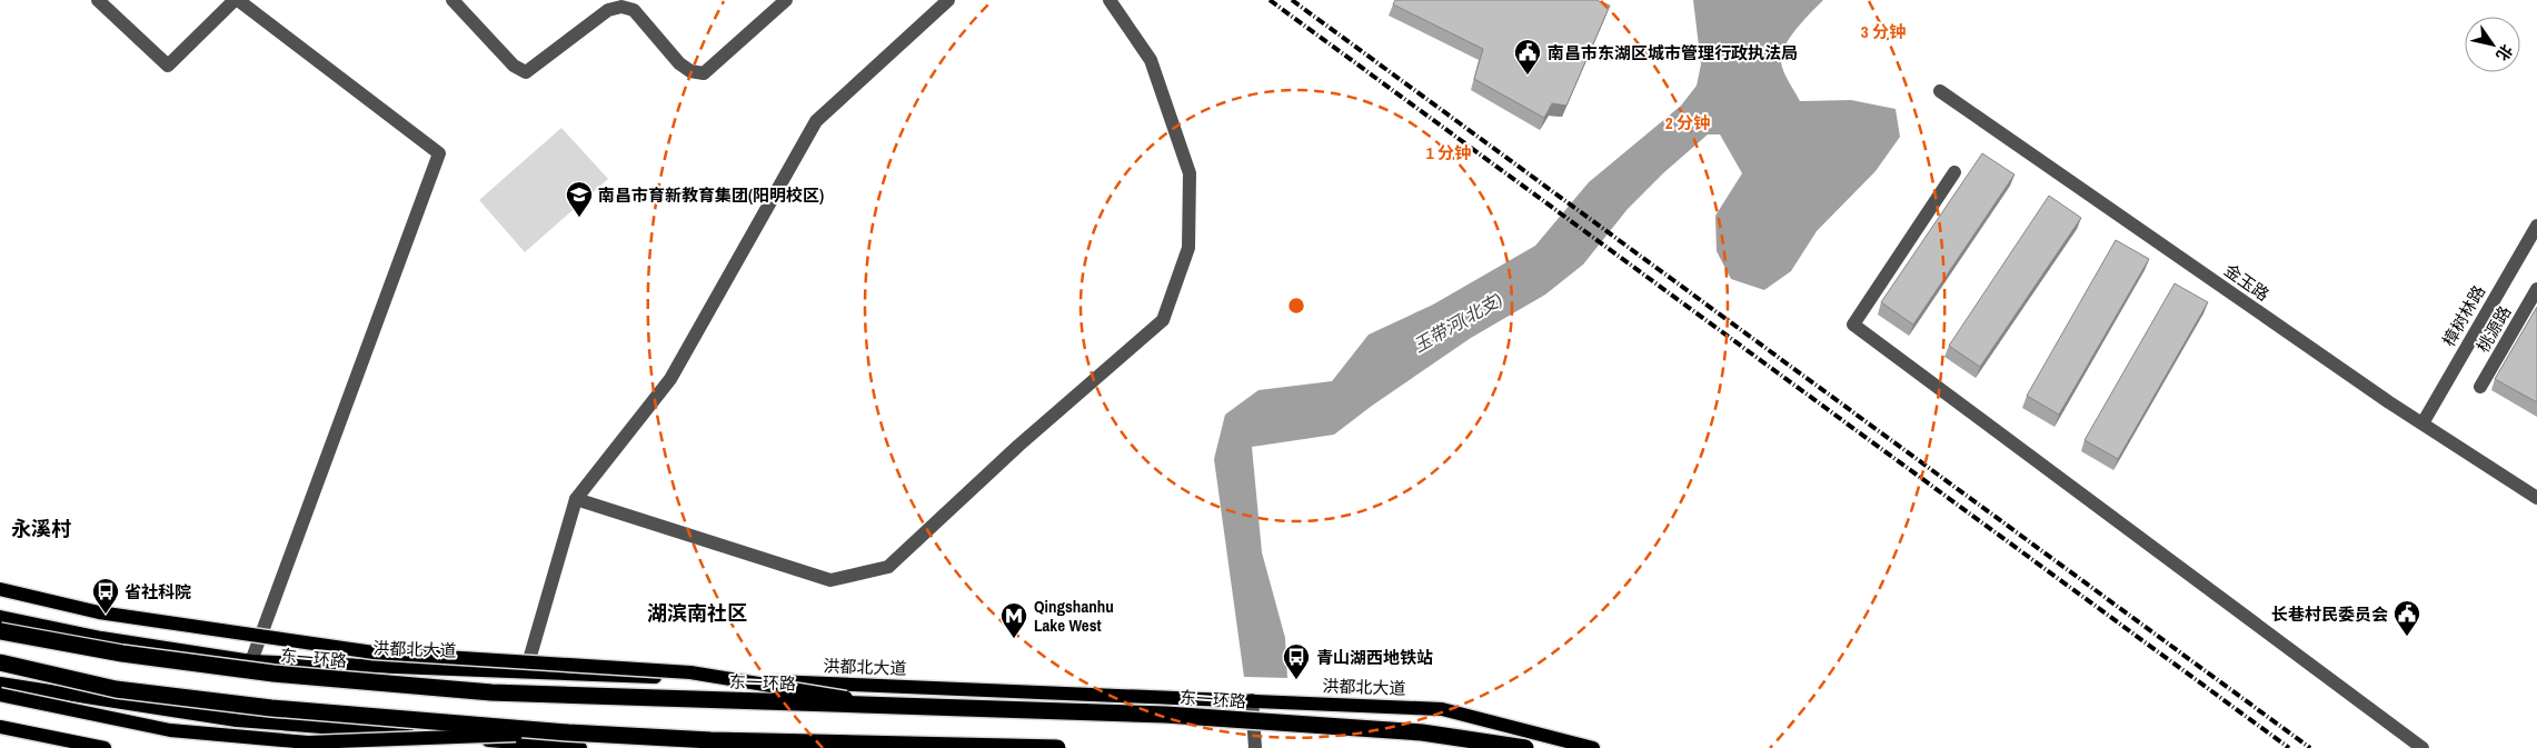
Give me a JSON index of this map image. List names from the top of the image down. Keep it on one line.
{"streets":{"highway":["东一环路"],"main road":["洪都北大道"],"street":["金玉路","樟树林路","桃源路"]},"crossings":[["金玉路","樟树林路"]],"districts":["永溪村","湖滨南社区"],"water":["玉带河(北支)"],"places":{"public building":["南昌市东湖区城市管理行政执法局","长巷村民委员会"],"school or university":["南昌市育新教育集团(阳明校区)"],"bus stop":["省社科院","青山湖西地铁站"],"metro station":["Qingshanhu Lake West"]},"north":"bottom right","rings":["3 分钟","2 分钟","1 分钟"]}
